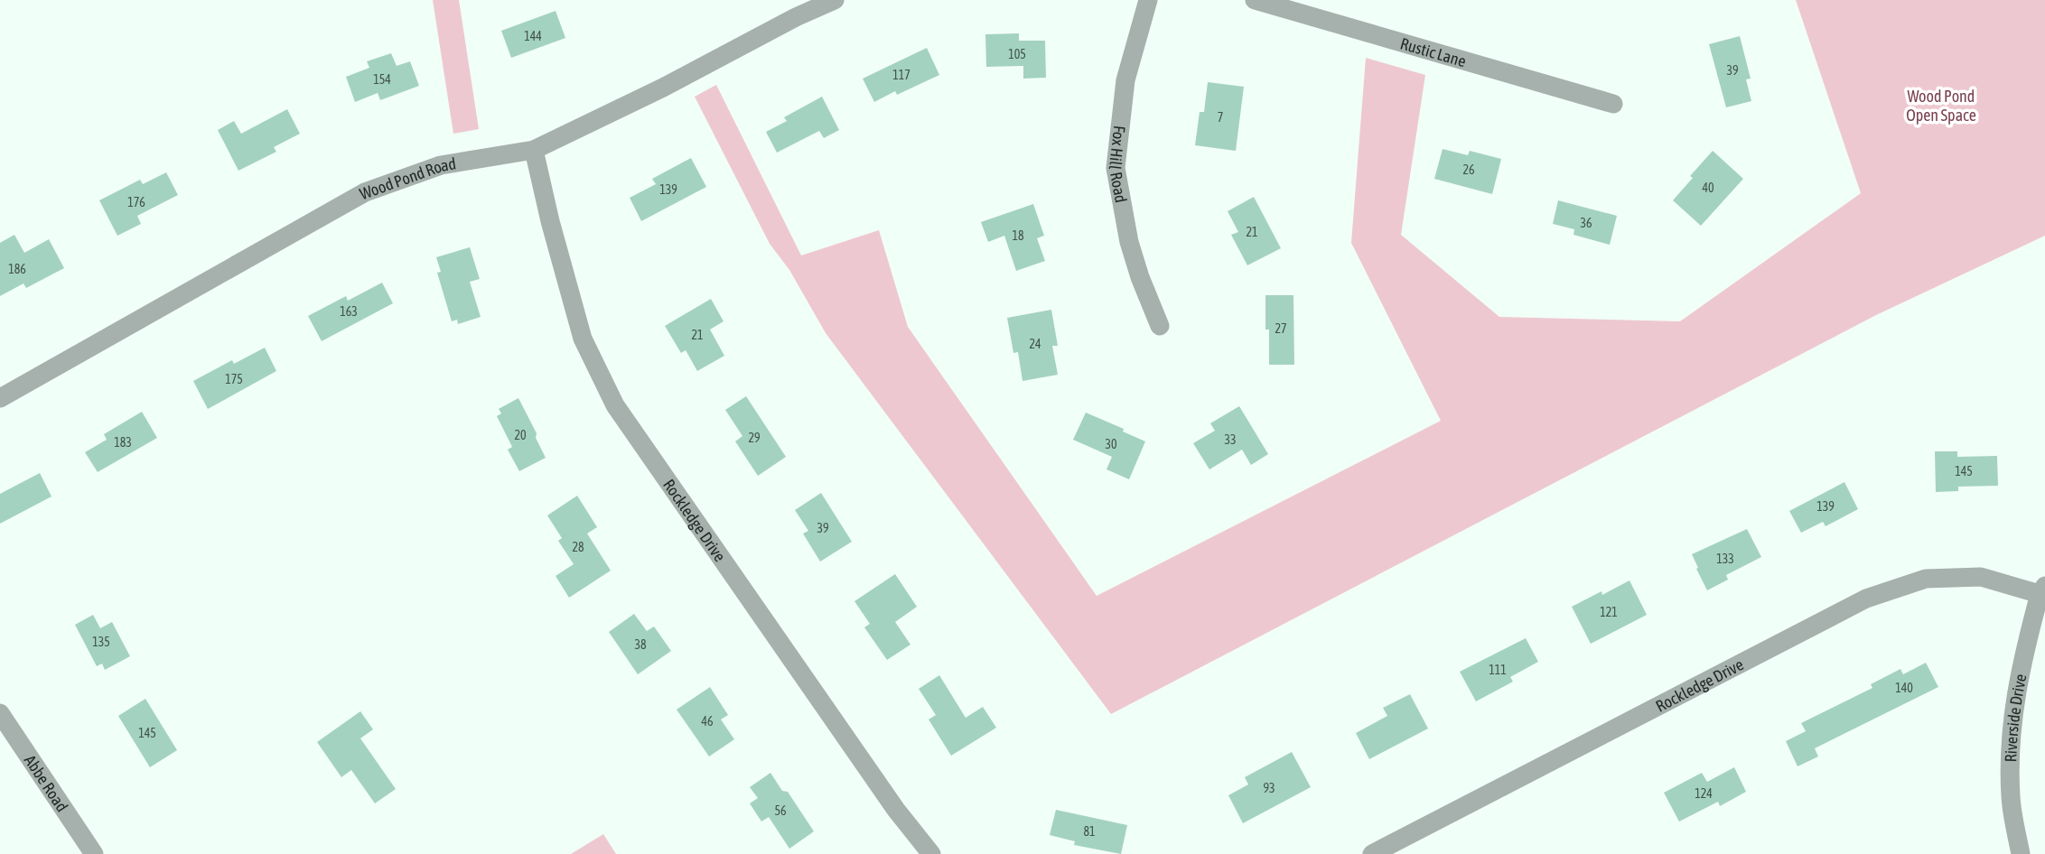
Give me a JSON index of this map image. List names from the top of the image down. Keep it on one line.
{"streets":{"street":["Rustic Lane","Fox Hill Road","Wood Pond Road","Rockledge Drive","Riverside Drive","Abbe Road"]},"crossings":[["Wood Pond Road","Rockledge Drive"],["Rockledge Drive","Riverside Drive"]],"parks":["Wood Pond Open Space"],"house_numbers":["144","105","39","117","154","7","26","40","139","176","36","21","18","186","163","27","21","24","175","20","29","33","183","30","145","139","39","28","133","121","135","38","111","140","46","145","93","124","56","81"]}
